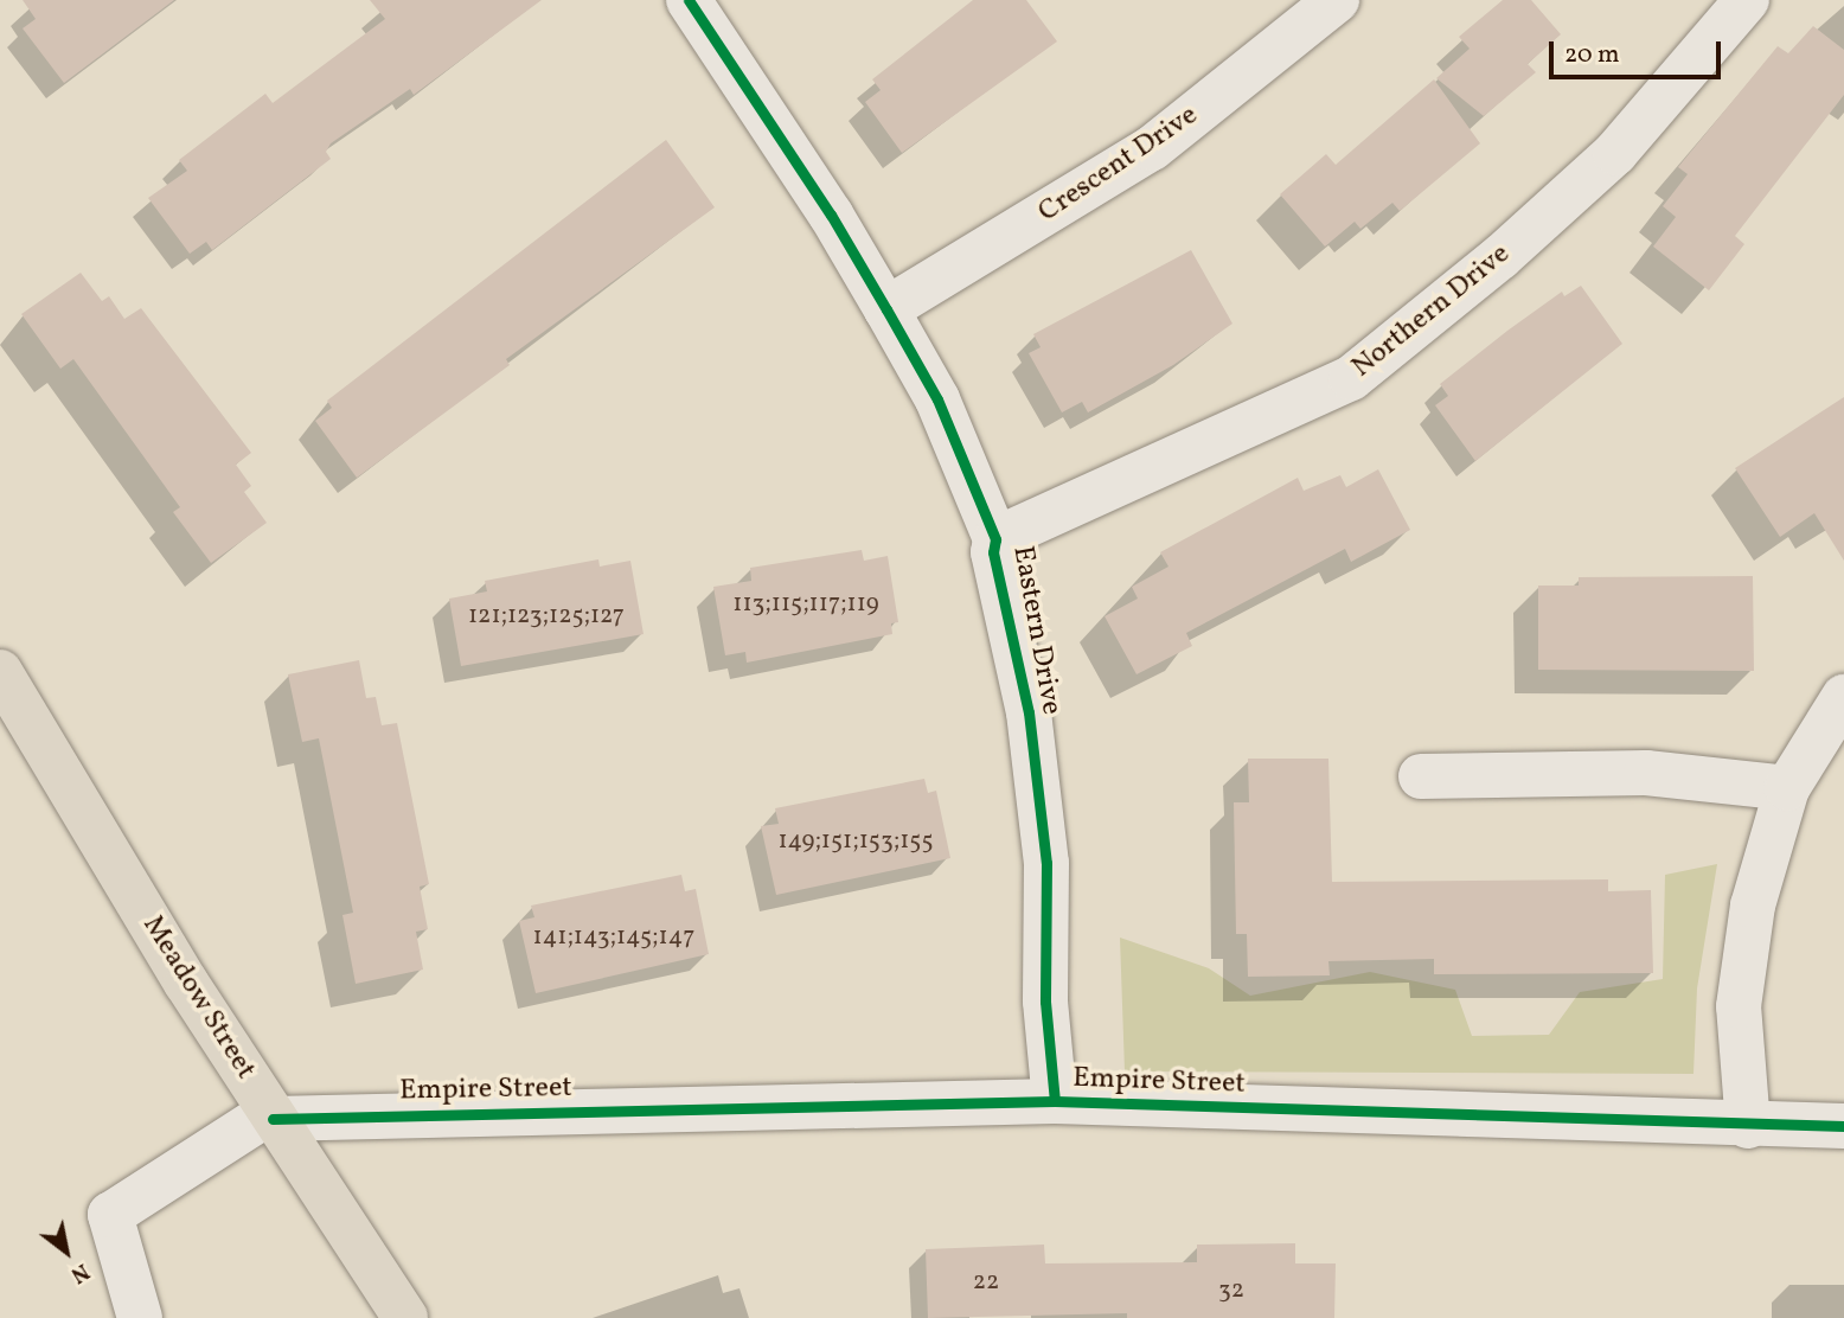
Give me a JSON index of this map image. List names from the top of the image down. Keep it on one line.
{"streets":{"main road":["Meadow Street"],"street":["Crescent Drive","Northern Drive","Eastern Drive","Empire Street"]},"crossings":[["Crescent Drive","Eastern Drive"],["Northern Drive","Eastern Drive"],["Eastern Drive","Empire Street"],["Meadow Street","Empire Street"]],"house_numbers":["113;115;117;119","121;123;125;127","149;151;153;155","141;143;145;147","22","32"],"scale_bar":"20 m","north":"bottom right"}
